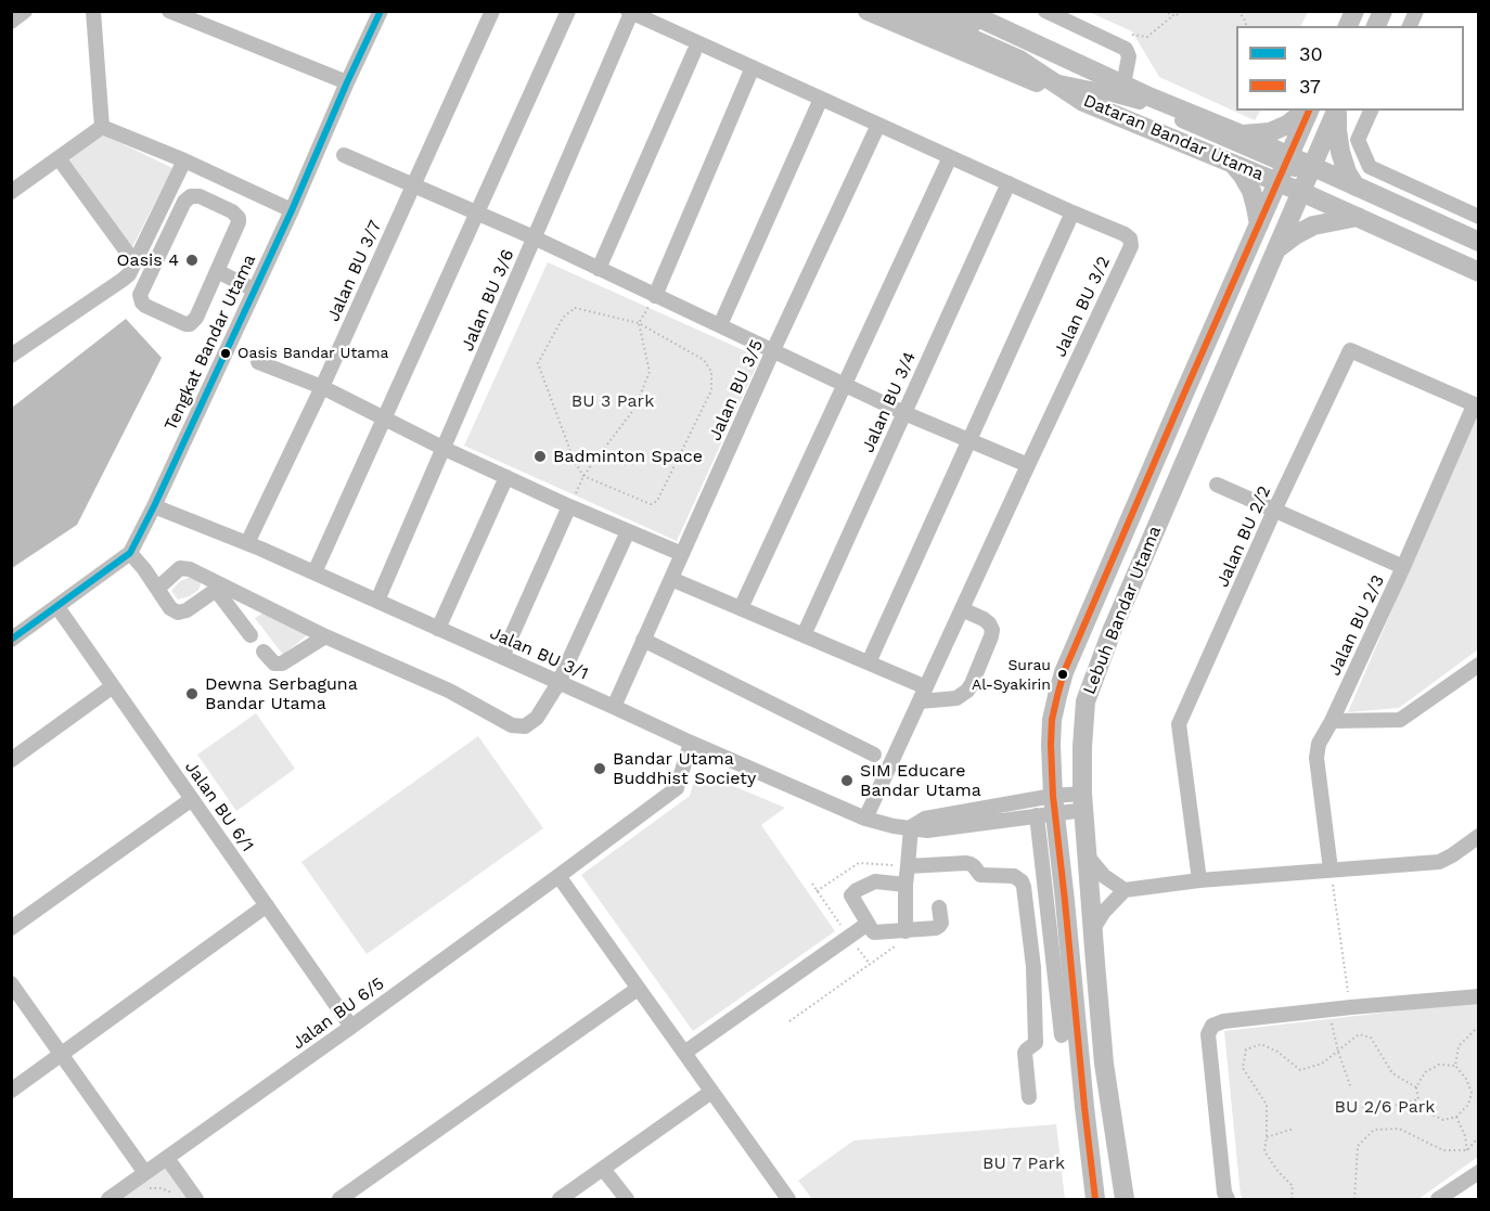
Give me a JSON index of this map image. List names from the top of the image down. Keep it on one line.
{"streets":{"main road":["Dataran Bandar Utama","Lebuh Bandar Utama"],"street":["Jalan BU 3/7","Jalan BU 3/6","Jalan BU 3/2","Tengkat Bandar Utama","Jalan BU 3/5","Jalan BU 3/4","Jalan BU 2/2","Jalan BU 2/3","Jalan BU 3/1","Jalan BU 6/1","Jalan BU 6/5"]},"crossings":[["Dataran Bandar Utama","Lebuh Bandar Utama"],["Jalan BU 3/7","Jalan BU 3/1"],["Jalan BU 3/6","Jalan BU 3/2"],["Jalan BU 3/6","Jalan BU 3/1"],["Jalan BU 3/2","Jalan BU 3/5"],["Jalan BU 3/2","Jalan BU 3/4"],["Jalan BU 3/2","Jalan BU 3/1"],["Tengkat Bandar Utama","Jalan BU 3/1"],["Tengkat Bandar Utama","Jalan BU 6/1"],["Jalan BU 3/5","Jalan BU 3/1"],["Jalan BU 2/2","Jalan BU 2/3"],["Lebuh Bandar Utama","Jalan BU 3/1"],["Jalan BU 3/1","Jalan BU 6/5"],["Jalan BU 6/1","Jalan BU 6/5"]],"parks":["BU 3 Park","BU 2/6 Park","BU 7 Park"],"places":["Oasis 4","Oasis Bandar Utama","Badminton Space","Surau Al-Syakirin","Dewna Serbaguna Bandar Utama","Bandar Utama Buddhist Society","SIM Educare Bandar Utama"],"lines":["transit line 30","transit line 37"],"legend":["30","37"]}
